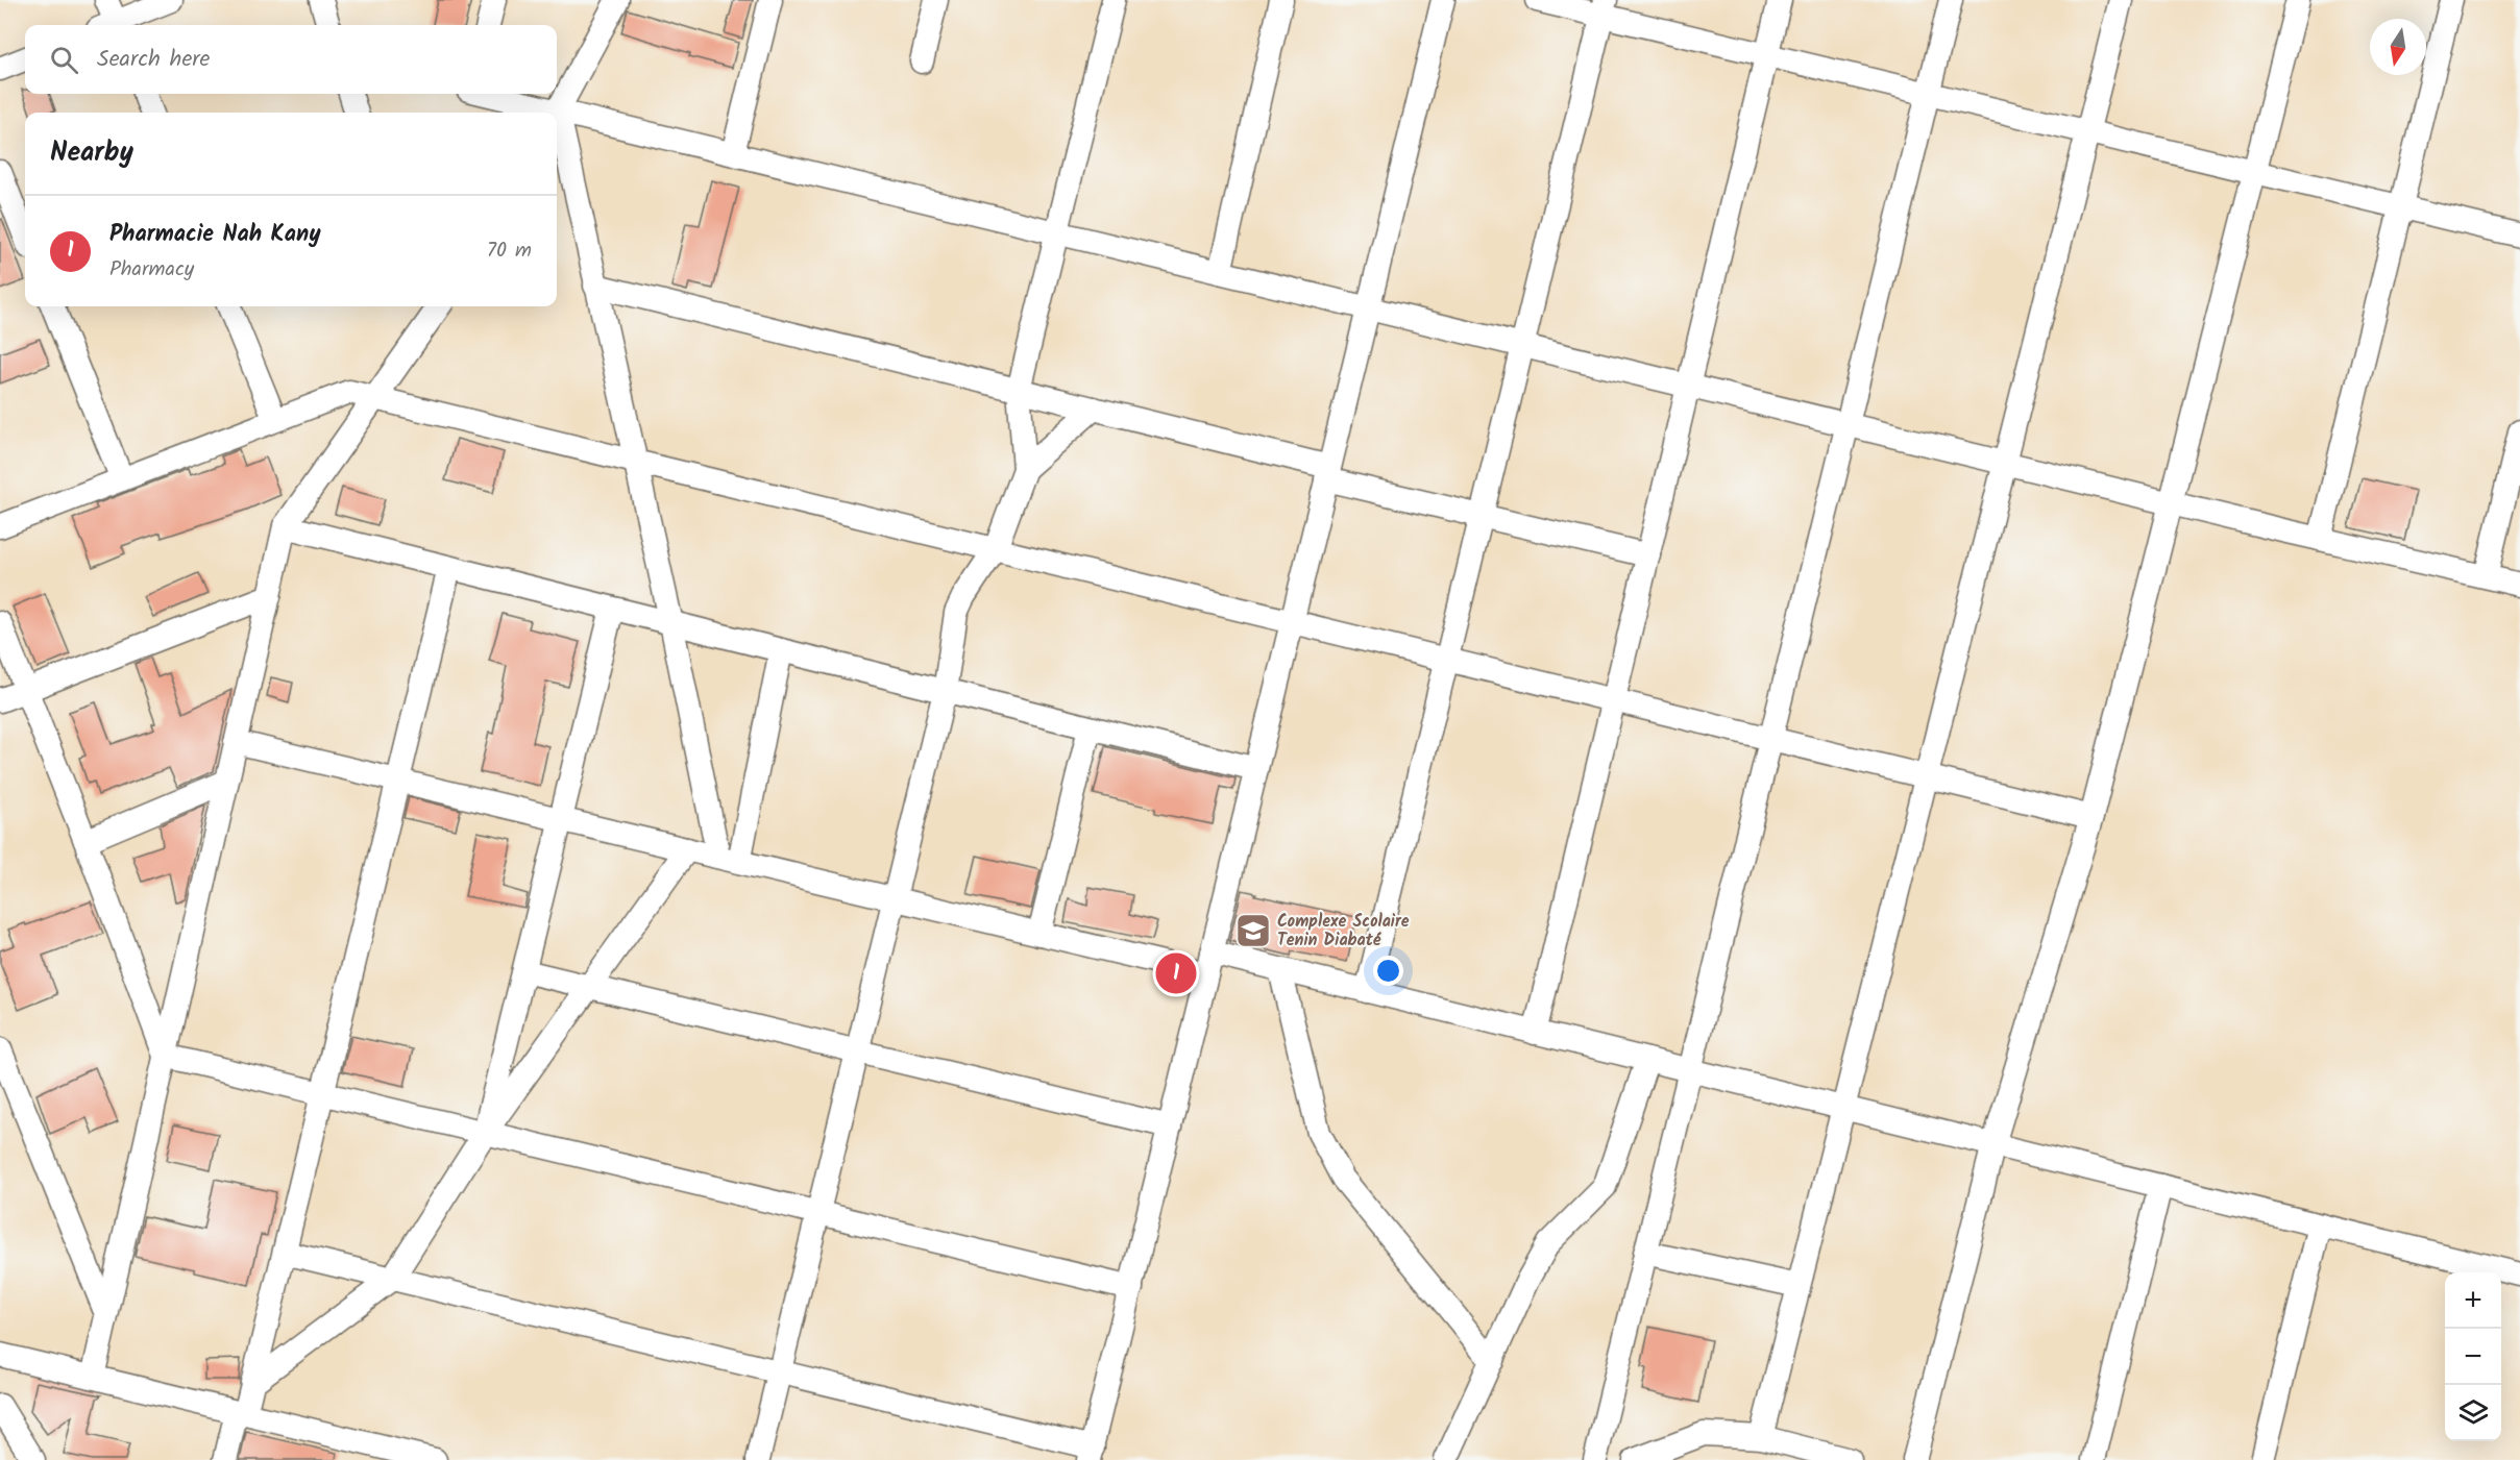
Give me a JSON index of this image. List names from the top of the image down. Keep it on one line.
{"places":{"school or university":["Complexe Scolaire Tenin Diabaté"]},"north":"bottom","page":{"search":"Search here","heading":"Nearby","list":[{"mark":"1","name":"Pharmacie Nah Kany","note":"Pharmacy","value":"70 m"}],"pins":"1","map_buttons":["+","−"]}}
